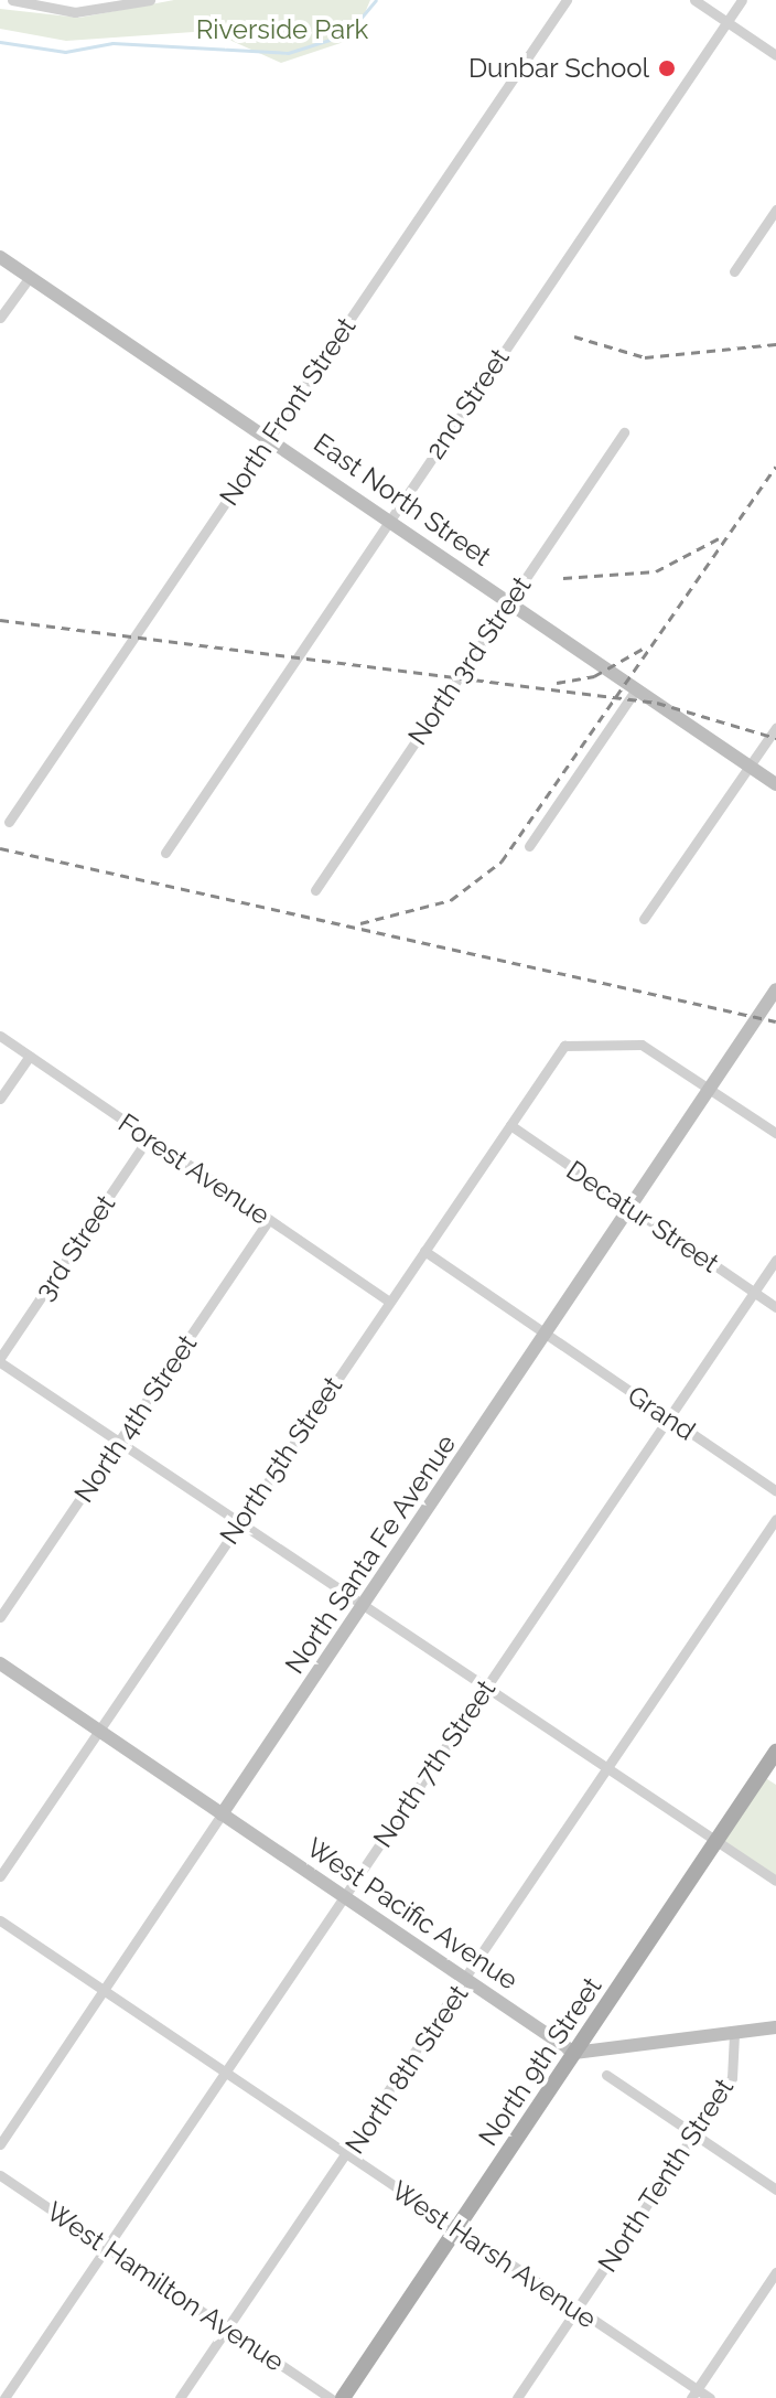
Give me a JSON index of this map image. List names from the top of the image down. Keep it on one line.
{"streets":{"main road":["East North Street","North Santa Fe Avenue","West Pacific Avenue","North 9th Street"],"street":["2nd Street","North Front Street","North 3rd Street","Forest Avenue","Decatur Street","3rd Street","Grand","North 4th Street","North 5th Street","North 7th Street","North 8th Street","North Tenth Street","West Harsh Avenue","West Hamilton Avenue"]},"crossings":[["2nd Street","East North Street"],["North Front Street","East North Street"],["East North Street","North 3rd Street"],["Forest Avenue","3rd Street"],["Forest Avenue","North 4th Street"],["Forest Avenue","North 5th Street"],["Decatur Street","North 5th Street"],["Decatur Street","North Santa Fe Avenue"],["Decatur Street","North 7th Street"],["Grand","North 5th Street"],["Grand","North Santa Fe Avenue"],["Grand","North 7th Street"],["North 5th Street","North Santa Fe Avenue"],["North 5th Street","West Pacific Avenue"],["North Santa Fe Avenue","West Pacific Avenue"],["North Santa Fe Avenue","West Harsh Avenue"],["North 7th Street","West Pacific Avenue"],["North 7th Street","West Harsh Avenue"],["North 7th Street","West Hamilton Avenue"],["West Pacific Avenue","North 9th Street"],["West Pacific Avenue","North 8th Street"],["North 9th Street","West Harsh Avenue"],["North 8th Street","West Harsh Avenue"],["North 8th Street","West Hamilton Avenue"],["North Tenth Street","West Harsh Avenue"]],"parks":["Riverside Park"],"places":["Dunbar School"]}
